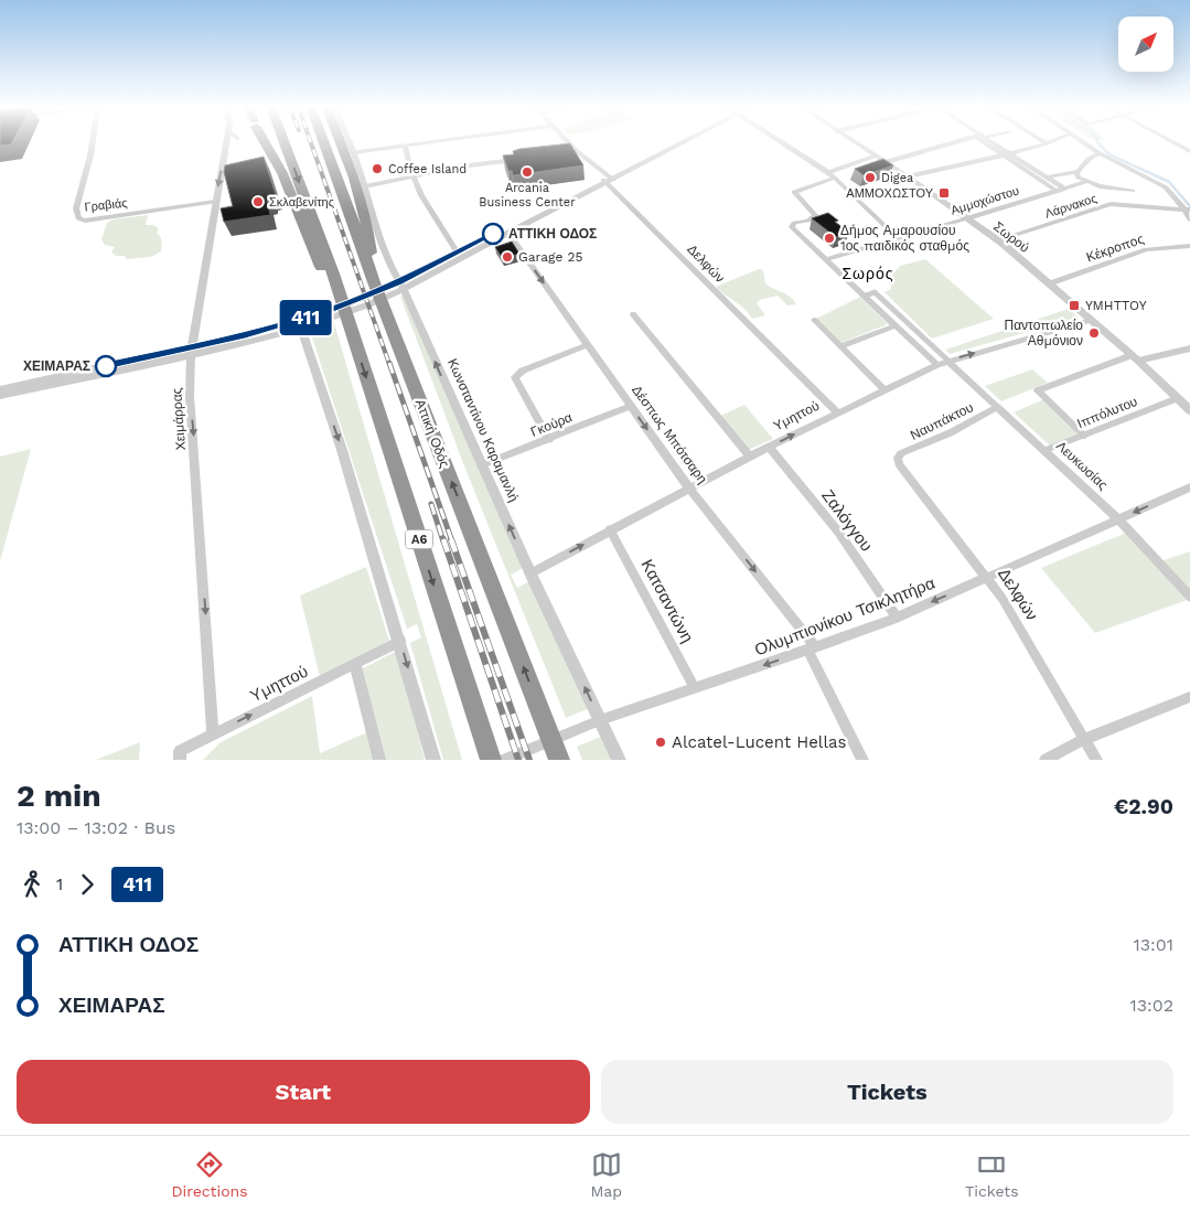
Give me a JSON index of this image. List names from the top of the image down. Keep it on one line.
{"streets":{"highway":["Αττική Οδός","Α6"],"street":["Αμμοχώστου","Γραβιάς","Λάρνακος","Σωρού","Κέκροπος","Δελφών","Ιππόλυτου","Υμηττού","Χειμάρρας","Ναυπάκτου","Γκούρα","Κωνσταντίνου Καραμανλή","Δέσπως Μπότσαρη","Λευκωσίας","Ζαλόγγου","Κατσαντώνη","Ολυμπιονίκου Τσικλητήρα"]},"crossings":[["Αμμοχώστου","Σωρού"],["Αμμοχώστου","Λευκωσίας"],["Γραβιάς","Χειμάρρας"],["Λάρνακος","Σωρού"],["Σωρού","Κέκροπος"],["Σωρού","Ιππόλυτου"],["Σωρού","Υμηττού"],["Δελφών","Υμηττού"],["Δελφών","Ναυπάκτου"],["Δελφών","Ολυμπιονίκου Τσικλητήρα"],["Ιππόλυτου","Λευκωσίας"],["Υμηττού","Χειμάρρας"],["Υμηττού","Κωνσταντίνου Καραμανλή"],["Υμηττού","Δέσπως Μπότσαρη"],["Υμηττού","Λευκωσίας"],["Υμηττού","Ζαλόγγου"],["Υμηττού","Κατσαντώνη"],["Ναυπάκτου","Λευκωσίας"],["Γκούρα","Κωνσταντίνου Καραμανλή"],["Γκούρα","Δέσπως Μπότσαρη"],["Κωνσταντίνου Καραμανλή","Ολυμπιονίκου Τσικλητήρα"],["Δέσπως Μπότσαρη","Ολυμπιονίκου Τσικλητήρα"],["Λευκωσίας","Ολυμπιονίκου Τσικλητήρα"],["Ζαλόγγου","Ολυμπιονίκου Τσικλητήρα"],["Κατσαντώνη","Ολυμπιονίκου Τσικλητήρα"]],"one_way":["Υμηττού","Χειμάρρας","Κωνσταντίνου Καραμανλή","Δέσπως Μπότσαρη","Ολυμπιονίκου Τσικλητήρα"],"districts":["Σωρός"],"places":{"other":["Coffee Island","Arcania Business Center","Digea","Σκλαβενίτης","ΑΤΤΙΚΗ ΟΔΟΣ","Δήμος Αμαρουσίου 1ος παιδικός σταθμός","Garage 25","Παντοπωλείο Αθμόνιον","ΧΕΙΜΑΡΑΣ","Alcatel-Lucent Hellas"],"transit":["ΑΜΜΟΧΩΣΤΟΥ","YMHTTOY"]},"lines":["bus line 411"],"north":"top right","page":{"on_map":"411","heading":["2 min","13:00 – 13:02 · Bus","€2.90"],"legs":["1","411"],"list":[{"name":"ΑΤΤΙΚΗ ΟΔΟΣ","value":"13:01"},{"name":"ΧΕΙΜΑΡΑΣ","value":"13:02"}],"buttons":["Start","Tickets"],"tabs":["Directions","Map","Tickets"]}}
